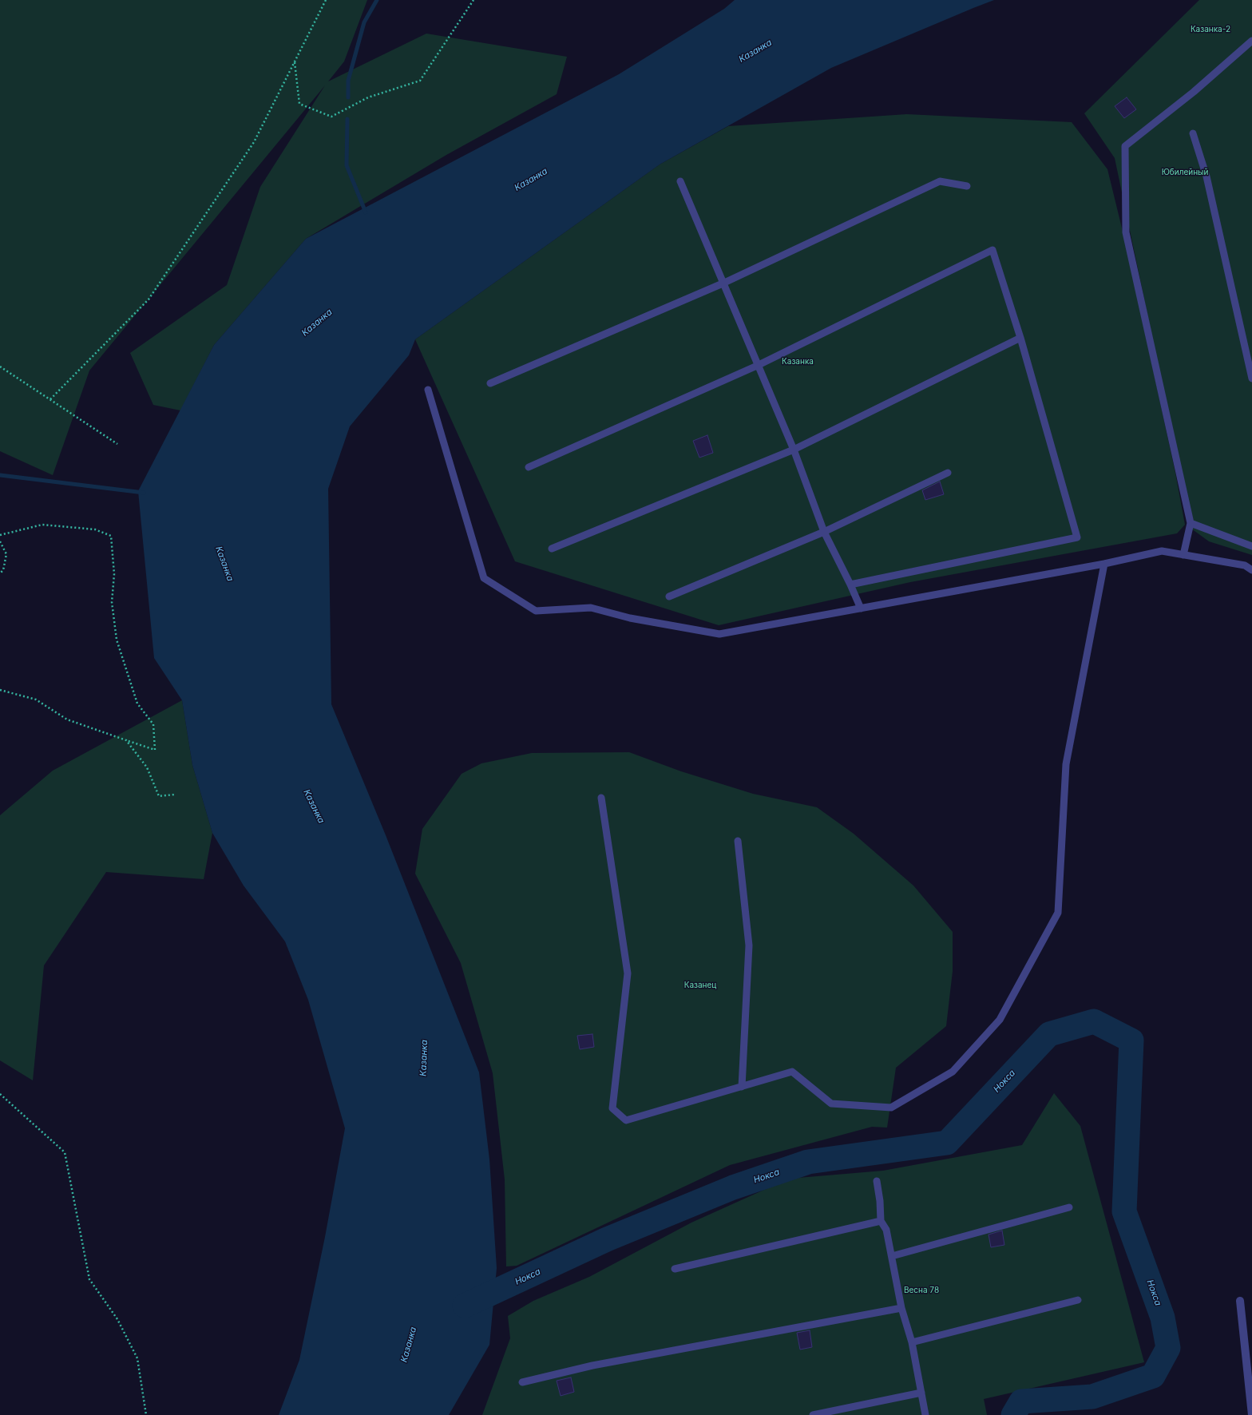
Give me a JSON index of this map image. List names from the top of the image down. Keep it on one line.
{"water":["Казанка","Нокса"],"parks":["Казанка-2","Юбилейный","Казанка","Казанец","Весна 78"]}
